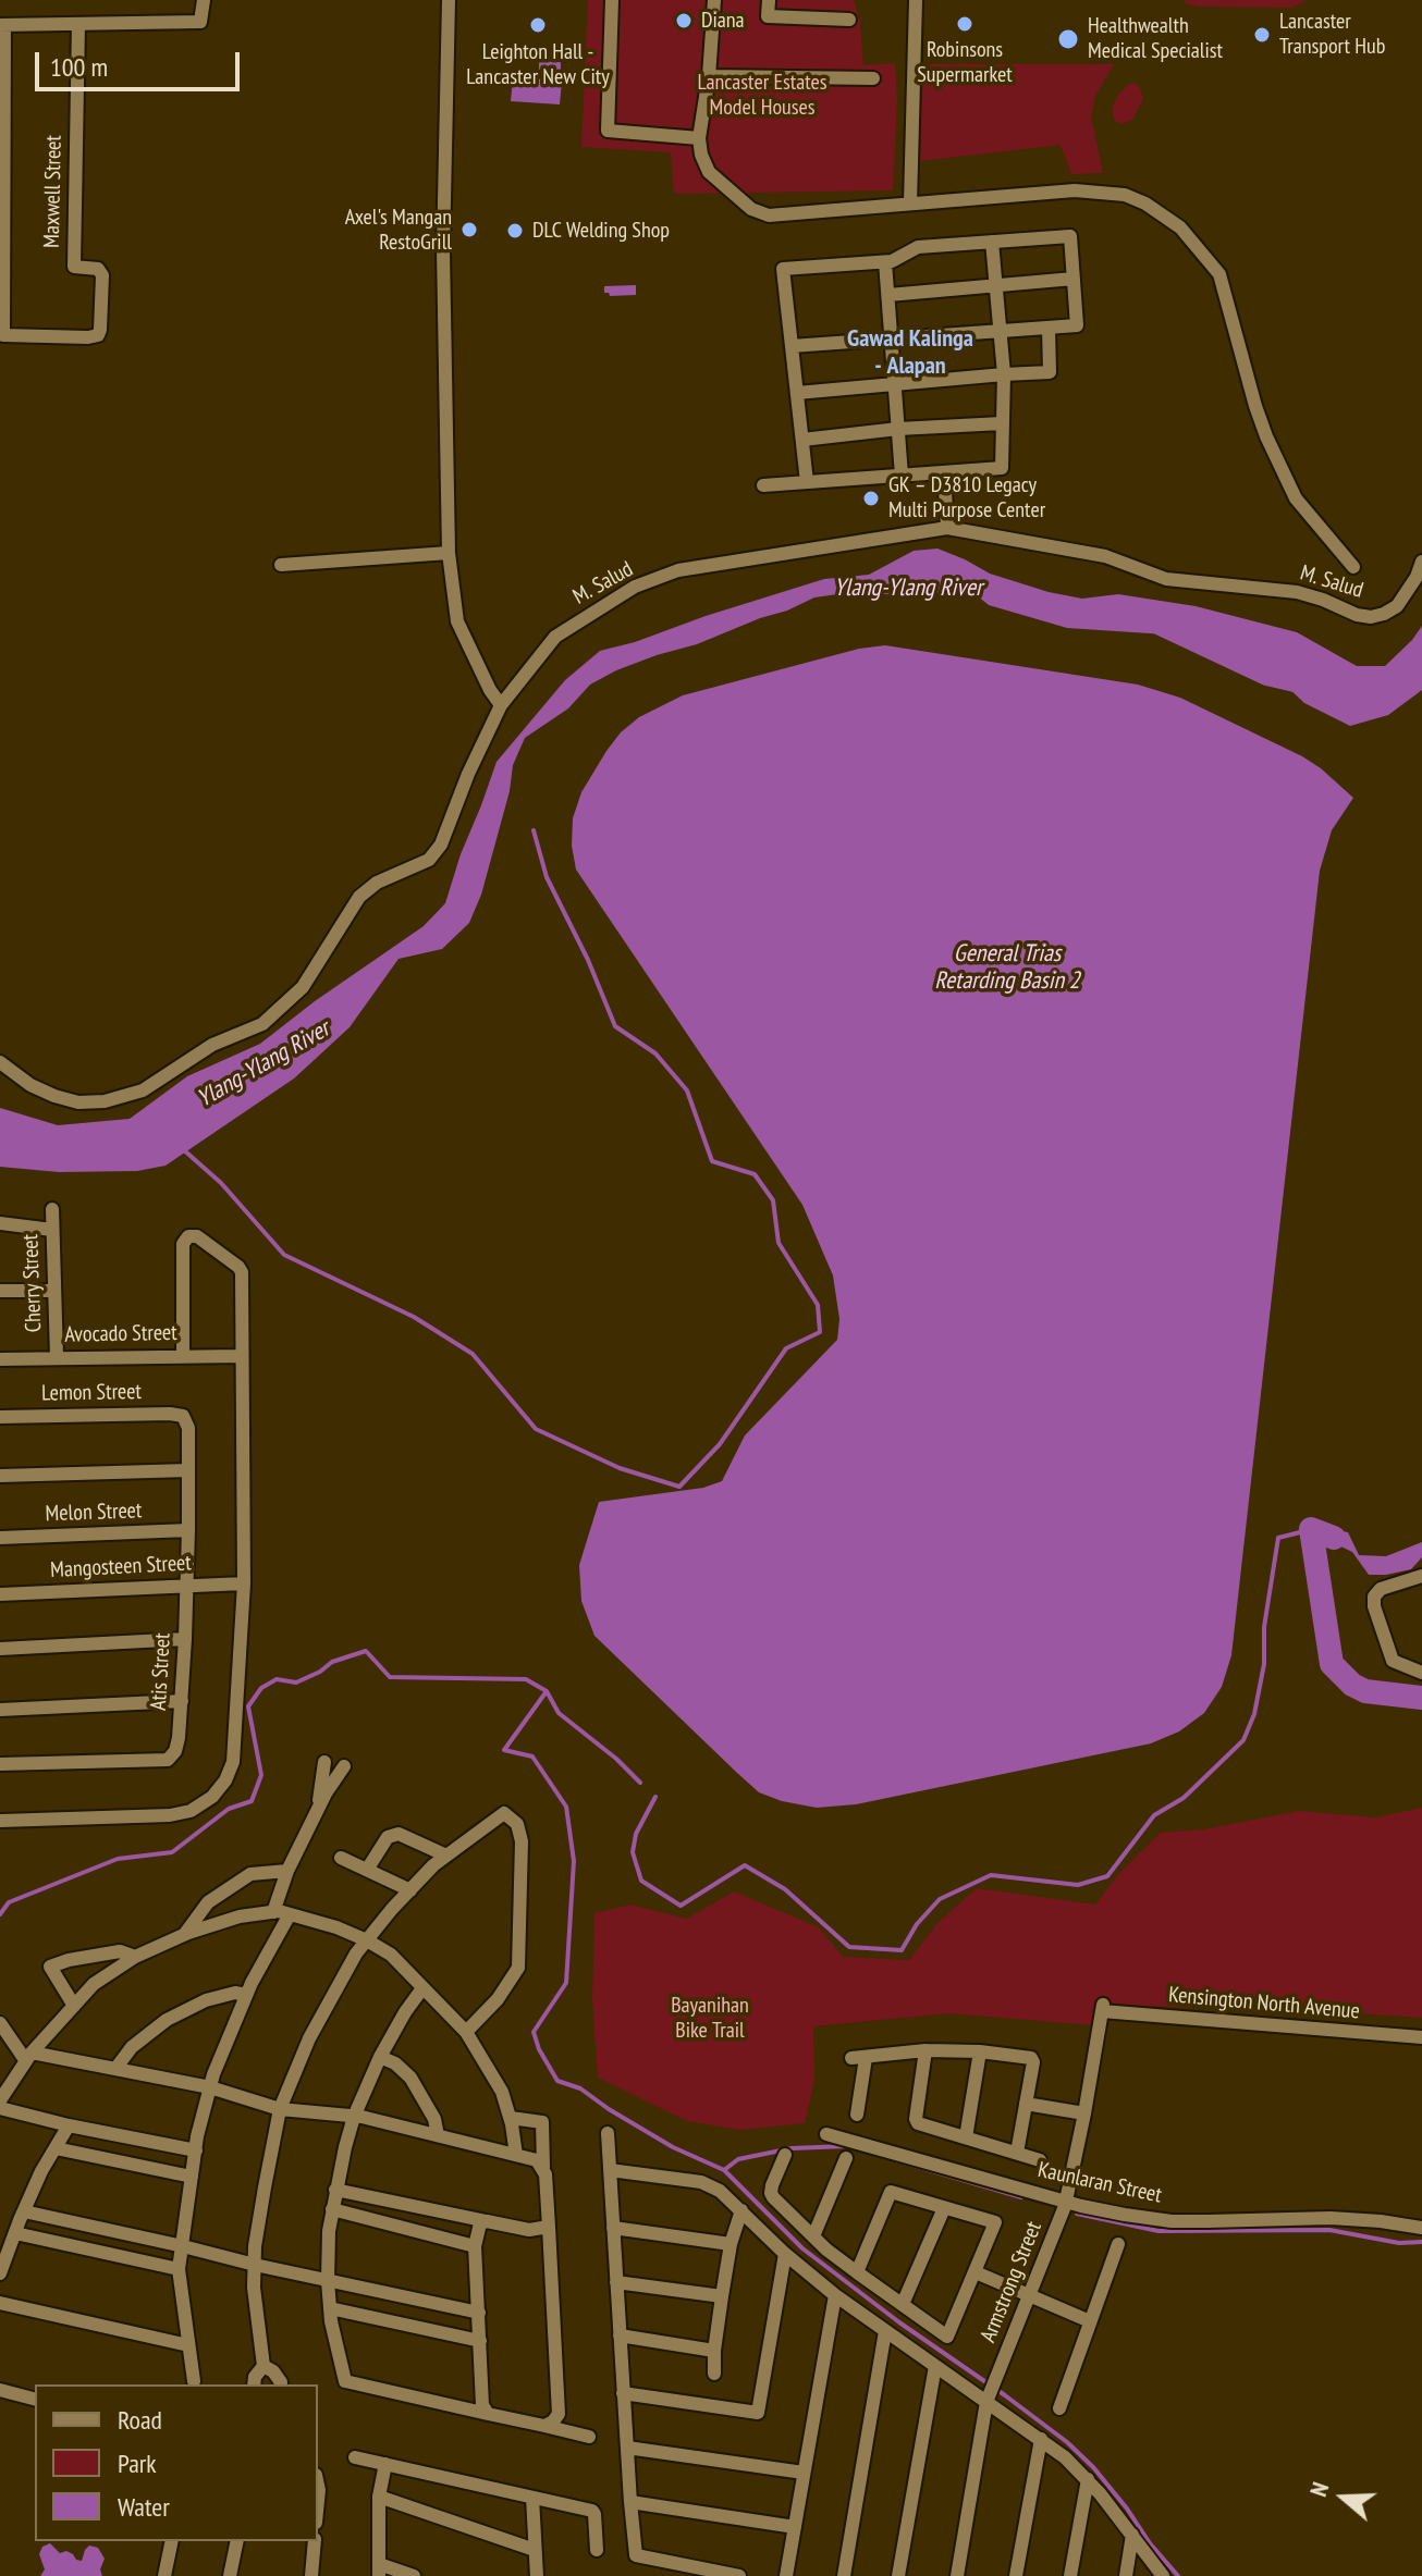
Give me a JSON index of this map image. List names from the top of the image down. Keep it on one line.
{"streets":{"street":["Maxwell Street","M. Salud","Cherry Street","Avocado Street","Lemon Street","Melon Street","Mangosteen Street","Atis Street","Kensington North Avenue","Kaunlaran Street","Armstrong Street"]},"crossings":[["Cherry Street","Avocado Street"],["Lemon Street","Atis Street"],["Melon Street","Atis Street"],["Mangosteen Street","Atis Street"],["Kensington North Avenue","Armstrong Street"],["Kaunlaran Street","Armstrong Street"]],"districts":["Gawad Kalinga - Alapan"],"water":["Ylang-Ylang River","General Trias Retarding Basin 2"],"parks":["Lancaster Estates Model Houses","Bayanihan Bike Trail"],"places":["Diana","Robinsons Supermarket","Leighton Hall - Lancaster New City","Lancaster Transport Hub","Healthwealth Medical Specialist","Axel's Mangan RestoGrill","DLC Welding Shop","GK – D3810 Legacy Multi Purpose Center"],"legend":["Road","Park","Water"],"scale_bar":"100 m","north":"left"}
